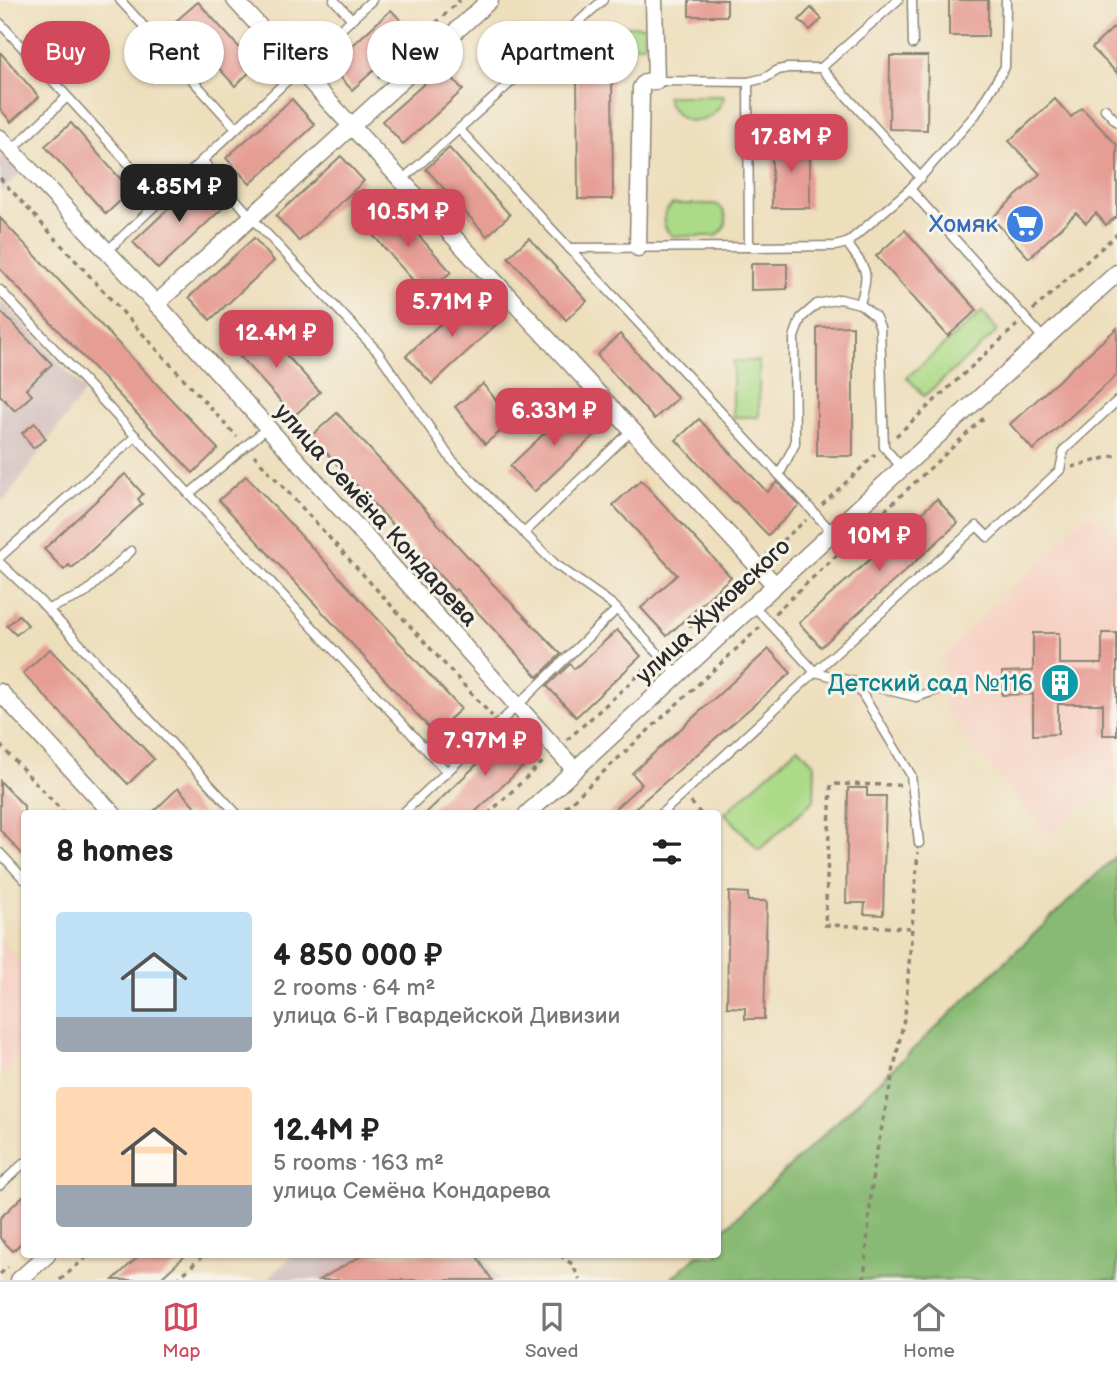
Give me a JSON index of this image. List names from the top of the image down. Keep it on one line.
{"streets":{"street":["улица Семёна Кондарева","улица Жуковского"]},"crossings":[["улица Семёна Кондарева","улица Жуковского"]],"places":{"supermarket":["Хомяк"],"building":["Детский сад №116"]},"page":{"chip":["Buy","Rent","Filters","New","Apartment"],"price":["17.8M ₽","4.85M ₽","10.5M ₽","5.71M ₽","12.4M ₽","6.33M ₽","10M ₽","7.97M ₽"],"heading":"8 homes","list":[{"name":"4 850 000 ₽","note":"2 rooms · 64 m² · улица 6-й Гвардейской Дивизии"},{"name":"12.4M ₽","note":"5 rooms · 163 m² · улица Семёна Кондарева"}],"tabs":["Map","Saved","Home"]}}
